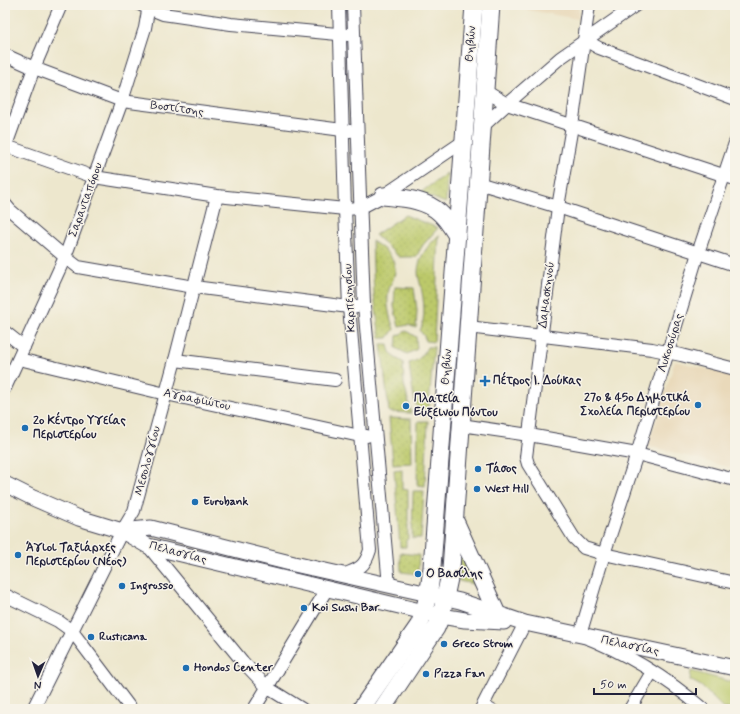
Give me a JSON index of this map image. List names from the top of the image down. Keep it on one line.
{"streets":{"main road":["Θηβών"],"street":["Βοστίτσης","Σαρανταπόρου","Δαμασκηνού","Καρπενησίου","Λυκοσούρας","Αγραφιώτου","Μεσολογγίου","Πελασγίας"]},"crossings":[["Θηβών","Πελασγίας"],["Βοστίτσης","Σαρανταπόρου"],["Βοστίτσης","Καρπενησίου"],["Σαρανταπόρου","Αγραφιώτου"],["Δαμασκηνού","Λυκοσούρας"],["Καρπενησίου","Αγραφιώτου"],["Καρπενησίου","Πελασγίας"],["Λυκοσούρας","Πελασγίας"],["Αγραφιώτου","Μεσολογγίου"],["Μεσολογγίου","Πελασγίας"]],"places":{"health":["Πέτρος Ι. Δούκας"],"other":["27ο & 45ο Δημοτικά Σχολεία Περιστερίου","Πλατεία Εύξεινου Πόντου","2ο Κέντρο Υγείας Περιστερίου","Τάσος","West Hill","Eurobank","Άγιοι Ταξιάρχες Περιστερίου (Νέος)","Ο Βασίλης","Ingrosso","Koi Sushi Bar","Rusticana","Greco Strom","Hondos Center","Pizza Fan"]},"scale_bar":"50 m","north":"bottom"}
